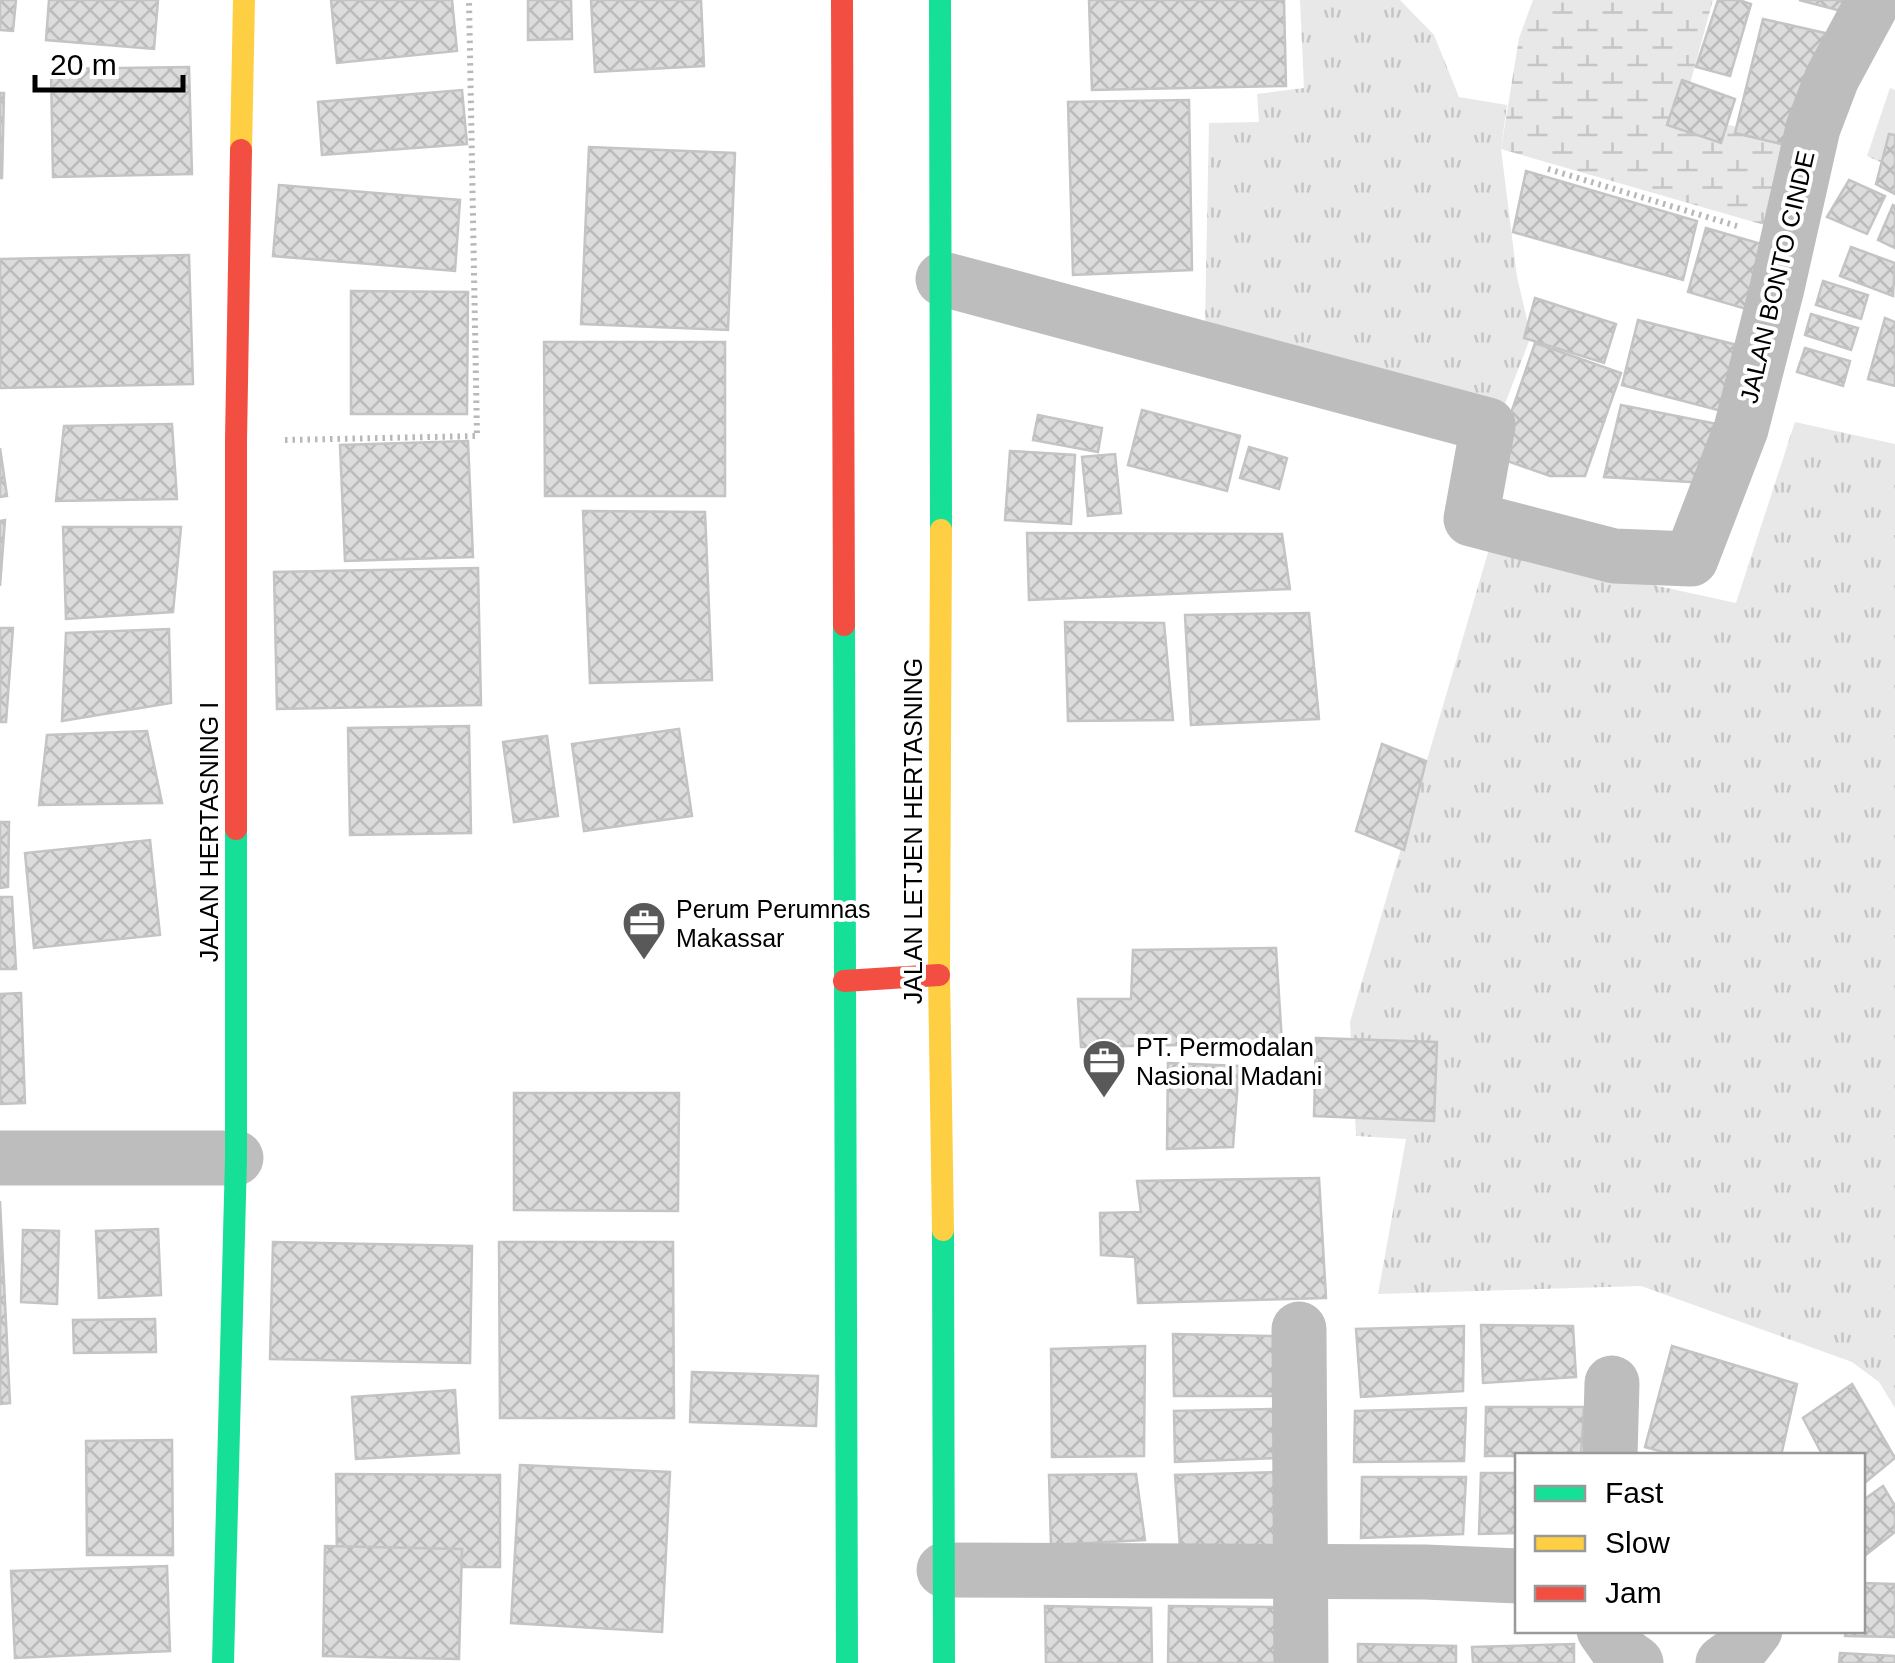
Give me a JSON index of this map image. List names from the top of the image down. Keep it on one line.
{"streets":{"main road":["JALAN LETJEN HERTASNING","JALAN HERTASNING I"],"street":["JALAN BONTO CINDE"]},"crossings":[["JALAN BONTO CINDE","JALAN LETJEN HERTASNING"]],"places":{"office":["Perum Perumnas Makassar","PT. Permodalan Nasional Madani"]},"legend":["Fast","Slow","Jam"],"scale_bar":"20 m"}
